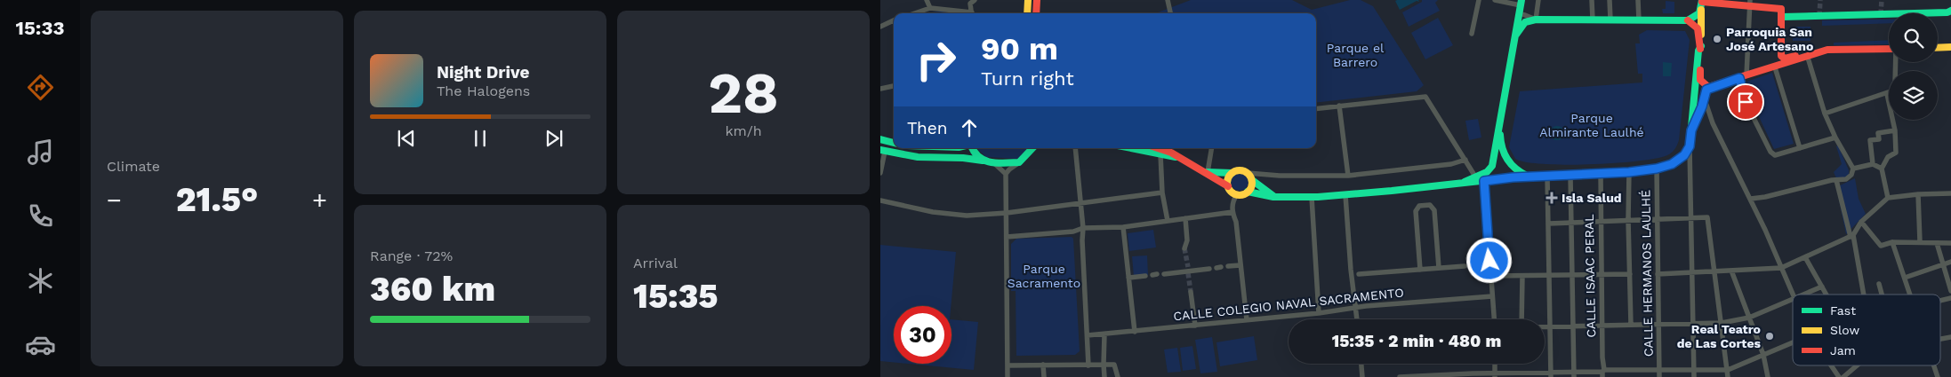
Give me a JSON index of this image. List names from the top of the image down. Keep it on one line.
{"streets":{"street":["CALLE HERMANOS LAULHÉ","CALLE ISAAC PERAL","CALLE COLEGIO NAVAL SACRAMENTO"]},"parks":["Parque el Barrero","Parque Almirante Laulhé","Parque Sacramento"],"places":{"other":["Parroquia San José Artesano","Real Teatro de Las Cortes"],"health":["Isla Salud"]},"legend":["Fast","Slow","Jam"],"page":{"tabs":"15:33","tile":["Climate",["28","km/h"],["Range · 72%","360 km"],["Arrival","15:35"]],"turn":["90 m","Turn right"],"song":["Night Drive","The Halogens"],"then":"Then","heat":["−","21.5°","+"],"limit":"30","trip":"15:35 · 2 min · 480 m"}}
